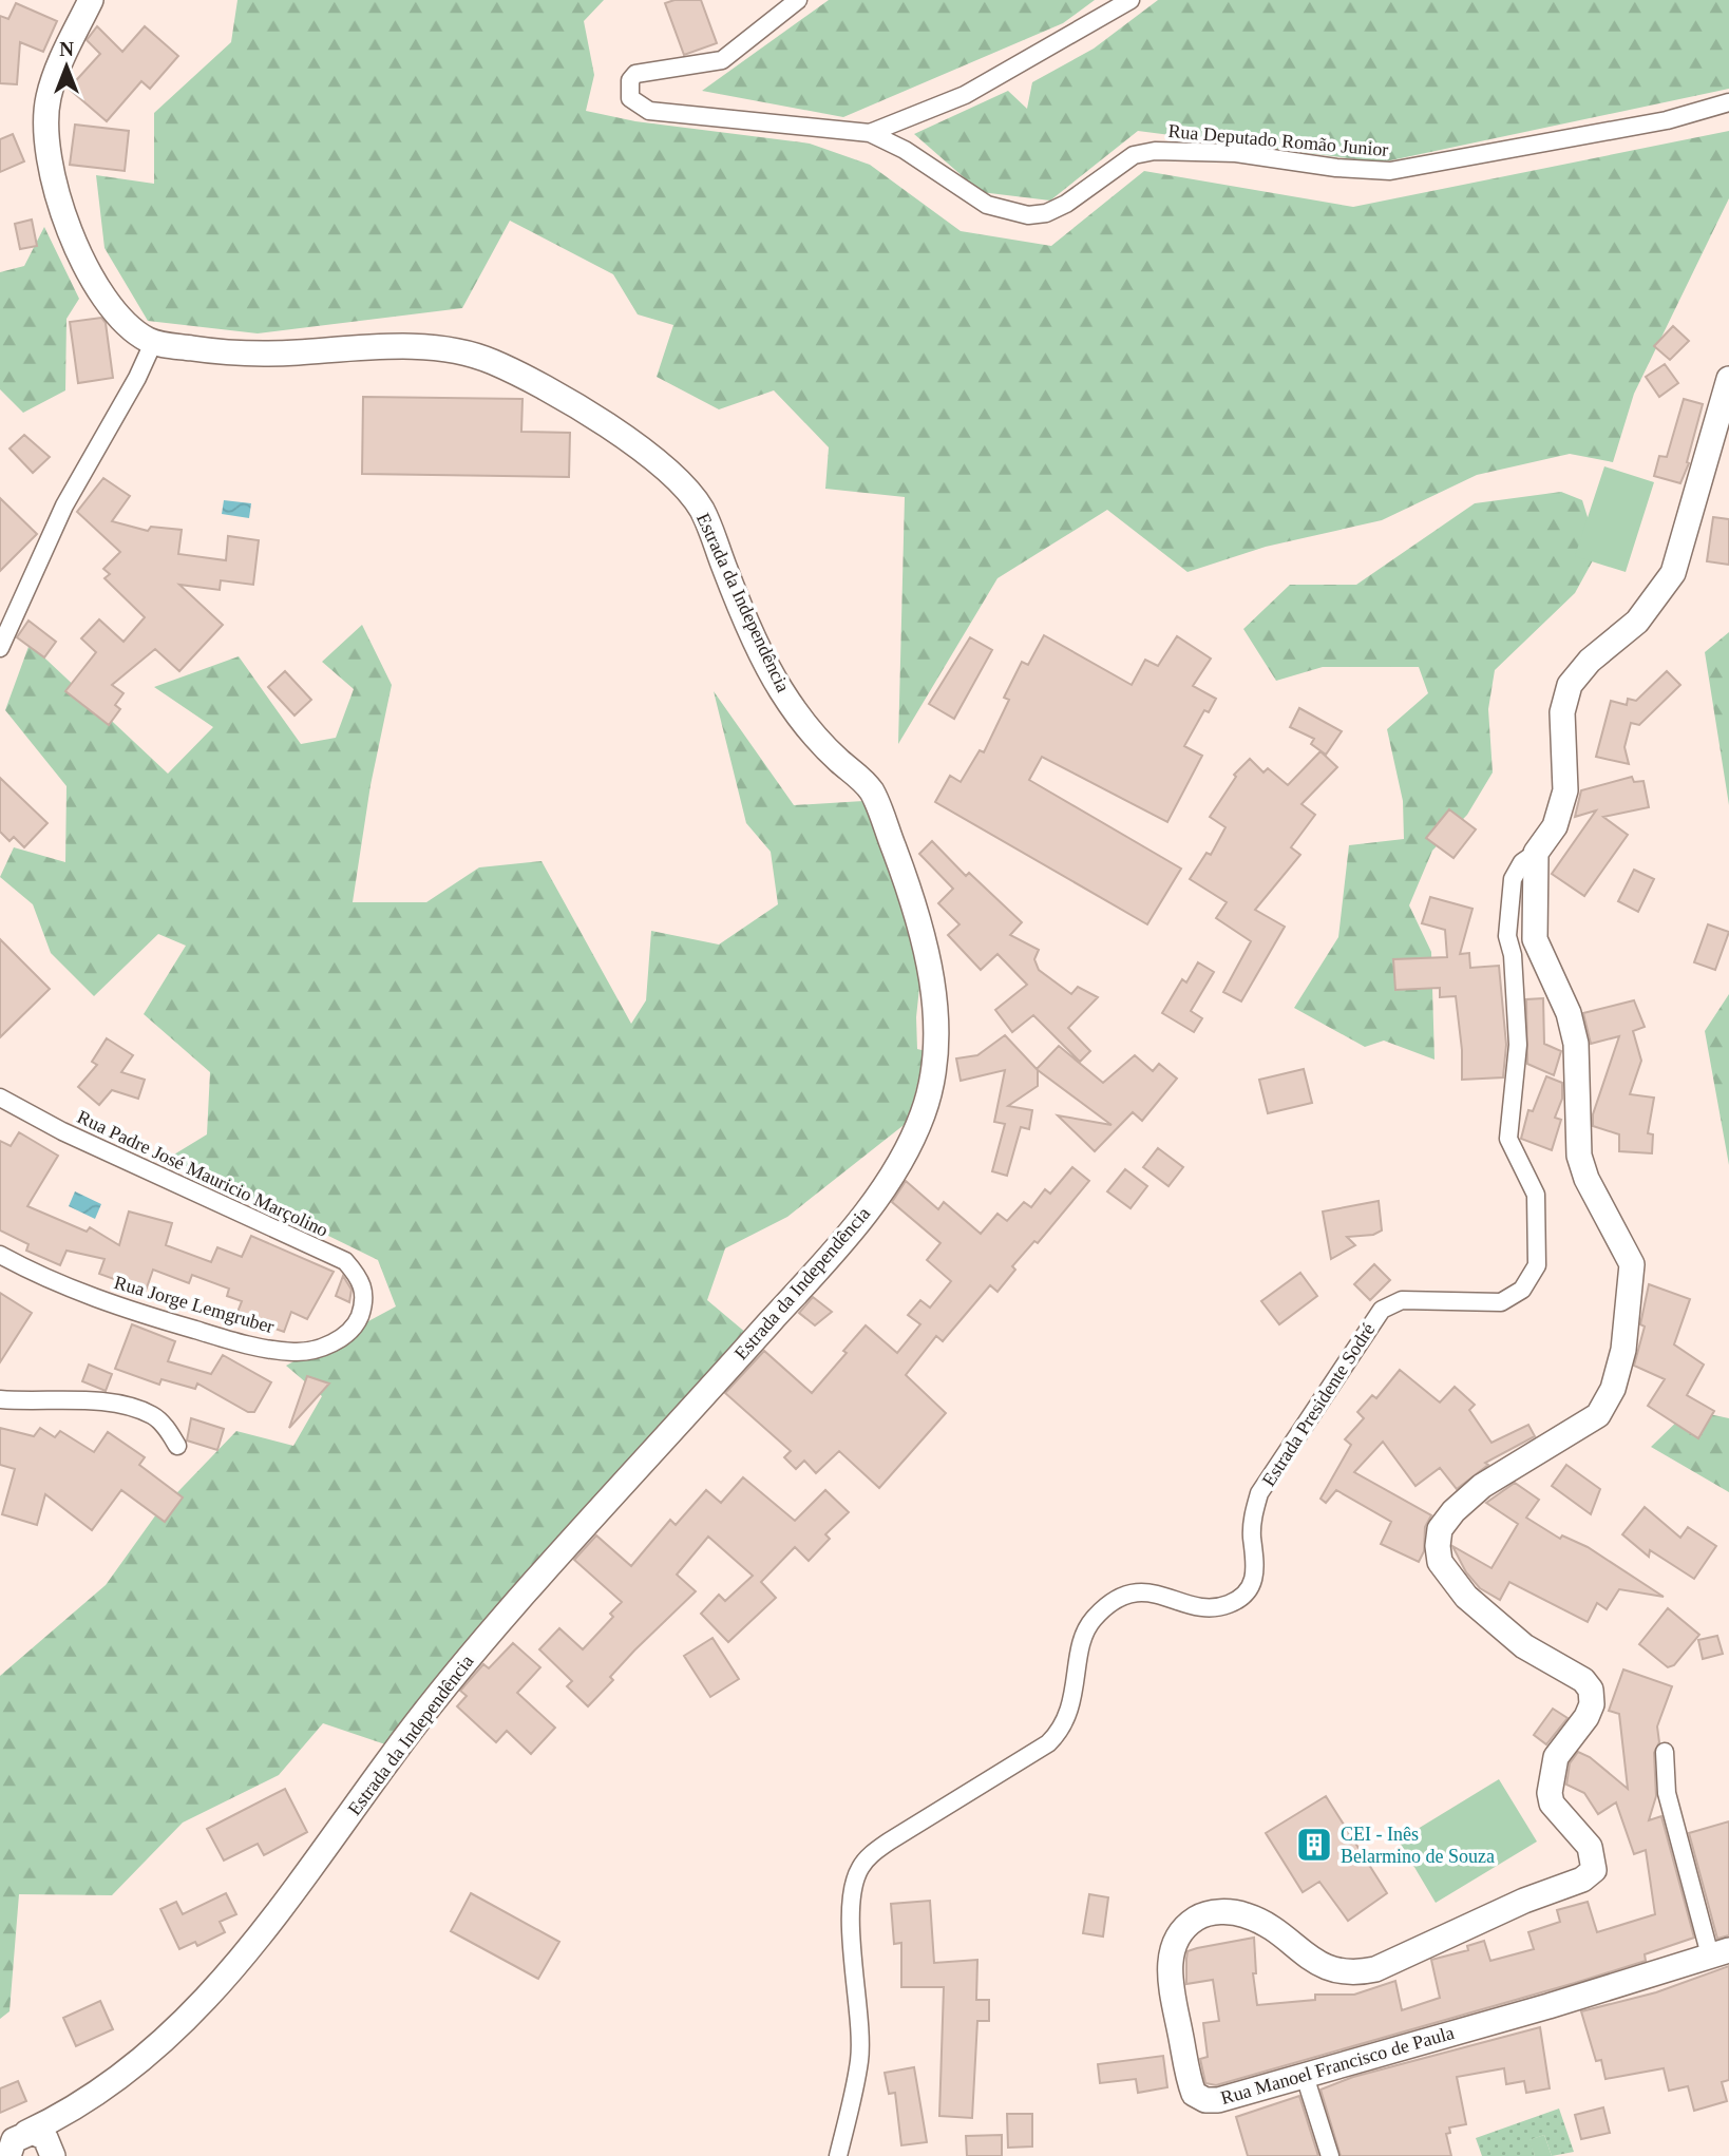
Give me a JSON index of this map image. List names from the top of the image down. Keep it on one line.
{"streets":{"street":["Rua Deputado Romão Junior","Estrada da Independência","Rua Padre José Mauricio Marçolino","Rua Jorge Lemgruber","Estrada Presidente Sodré","Rua Manoel Francisco de Paula"]},"crossings":[["Rua Padre José Mauricio Marçolino","Rua Jorge Lemgruber"],["Estrada Presidente Sodré","Rua Manoel Francisco de Paula"]],"places":{"building":["CEI - Inês Belarmino de Souza"]},"north":"top"}
